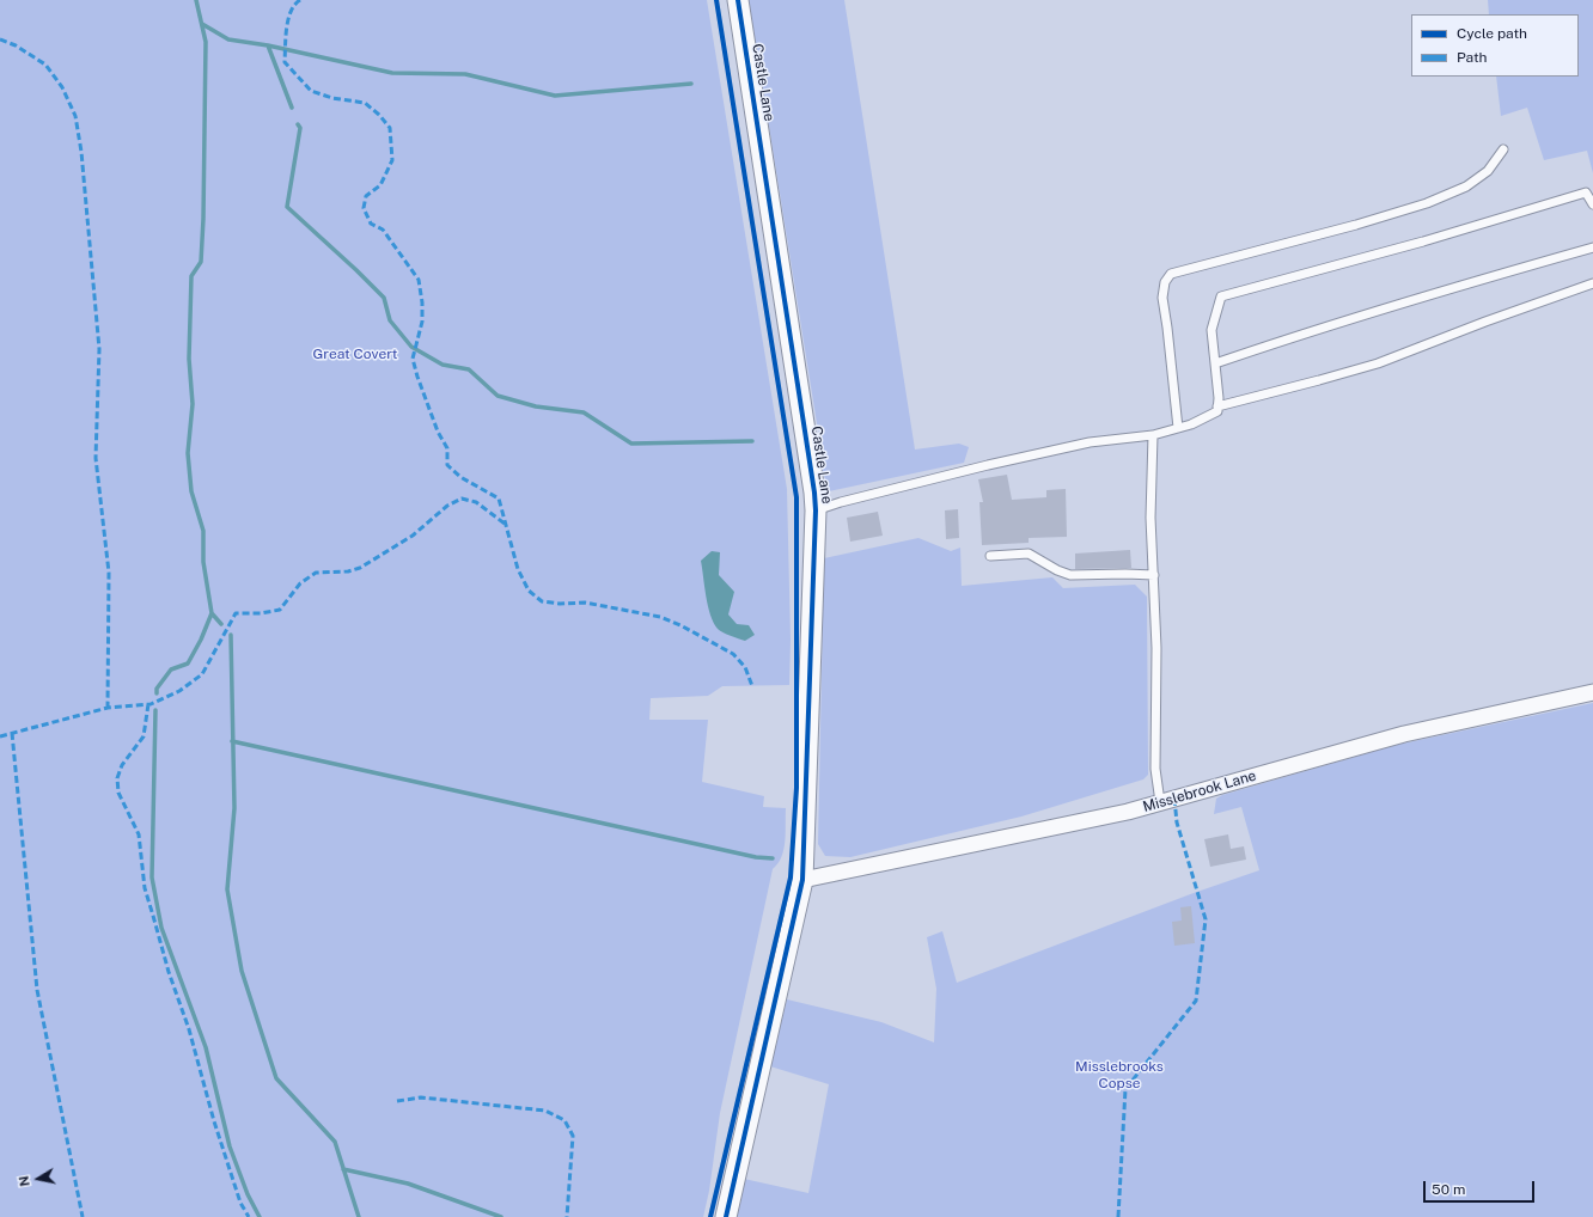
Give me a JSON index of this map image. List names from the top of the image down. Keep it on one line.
{"streets":{"street":["Castle Lane","Misslebrook Lane"]},"crossings":[["Castle Lane","Misslebrook Lane"]],"parks":["Great Covert","Misslebrooks Copse"],"legend":["Cycle path","Path"],"scale_bar":"50 m","north":"left"}
